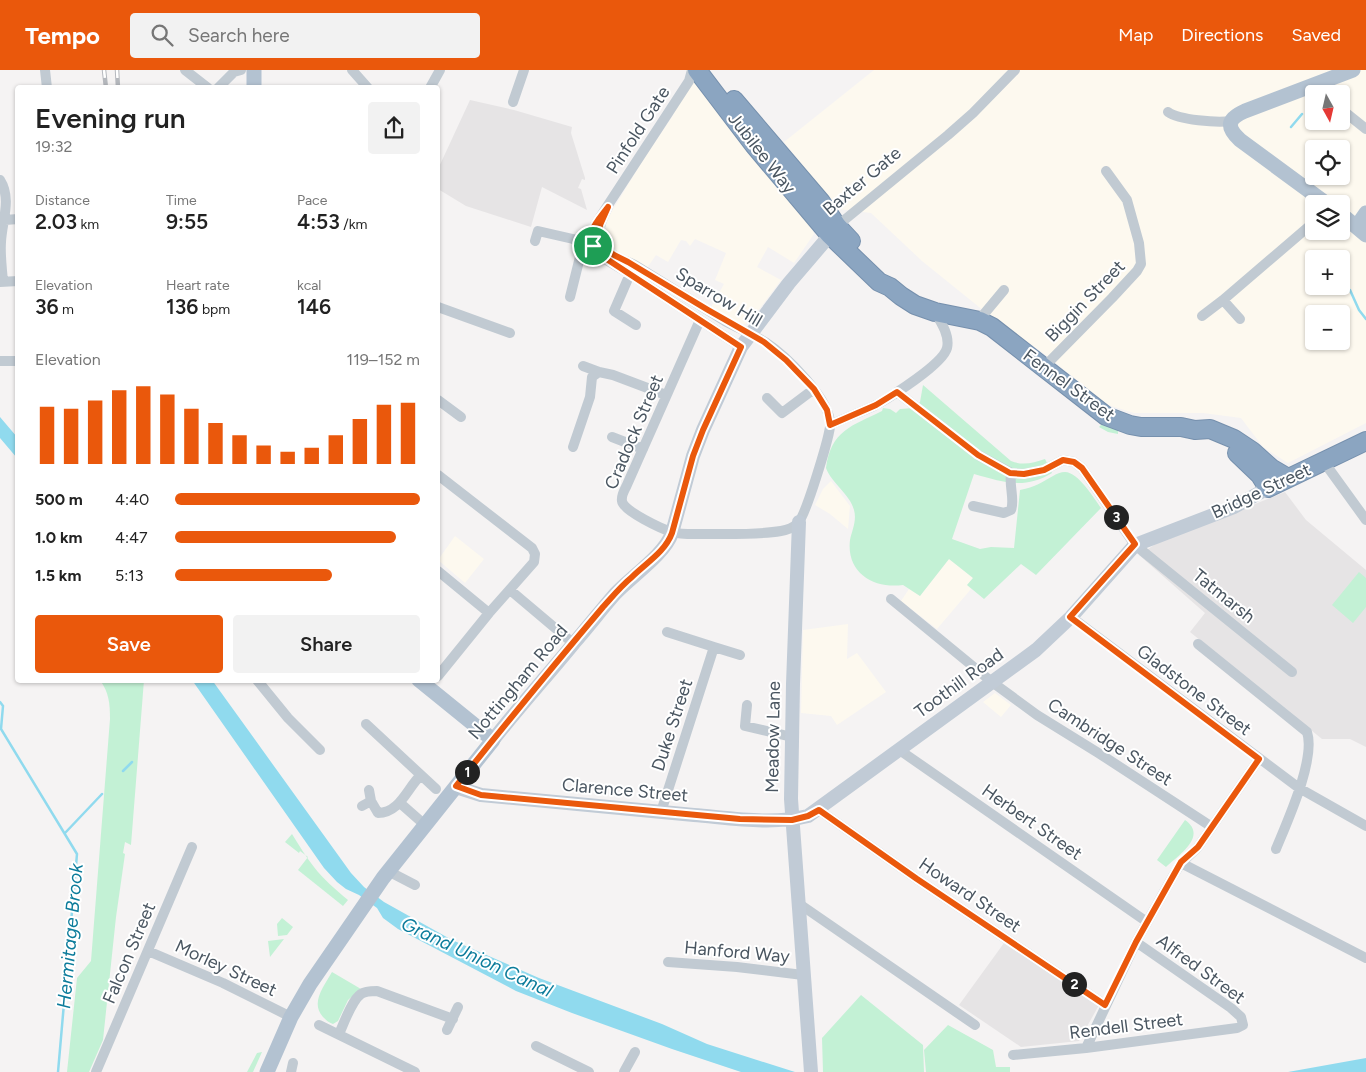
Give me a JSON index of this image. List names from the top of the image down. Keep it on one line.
{"streets":{"highway":["Jubilee Way","Fennel Street","Bridge Street"],"main road":["Nottingham Road"],"street":["Pinfold Gate","Baxter Gate","Sparrow Hill","Biggin Street","Cradock Street","Tatmarsh","Toothill Road","Gladstone Street","Duke Street","Meadow Lane","Cambridge Street","Clarence Street","Herbert Street","Howard Street","Hanford Way","Falcon Street","Morley Street","Alfred Street","Rendell Street"]},"crossings":[["Pinfold Gate","Sparrow Hill"],["Jubilee Way","Baxter Gate"],["Baxter Gate","Sparrow Hill"],["Baxter Gate","Nottingham Road"],["Sparrow Hill","Cradock Street"],["Sparrow Hill","Nottingham Road"],["Biggin Street","Fennel Street"],["Fennel Street","Bridge Street"],["Cradock Street","Nottingham Road"],["Bridge Street","Tatmarsh"],["Bridge Street","Toothill Road"],["Tatmarsh","Toothill Road"],["Nottingham Road","Clarence Street"],["Nottingham Road","Morley Street"],["Toothill Road","Gladstone Street"],["Toothill Road","Meadow Lane"],["Toothill Road","Cambridge Street"],["Toothill Road","Clarence Street"],["Toothill Road","Herbert Street"],["Toothill Road","Howard Street"],["Duke Street","Clarence Street"],["Meadow Lane","Clarence Street"],["Meadow Lane","Hanford Way"],["Falcon Street","Morley Street"],["Alfred Street","Rendell Street"]],"water":["Hermitage Brook","Grand Union Canal"],"north":"bottom","page":{"header":"Tempo","search":"Search here","nav":["Map","Directions","Saved"],"map_buttons":["+","−"],"heading":["Evening run","19:32"],"stats":[["Distance","2.03 km"],["Time","9:55"],["Pace","4:53 /km"],["Elevation","36 m"],["Heart rate","136 bpm"],["kcal","146"]],"chart":["Elevation","119–152 m"],"list":[{"name":"500 m","note":"4:40"},{"name":"1.0 km","note":"4:47"},{"name":"1.5 km","note":"5:13"}],"pins":["3","1","2"],"buttons":["Save","Share"]}}
